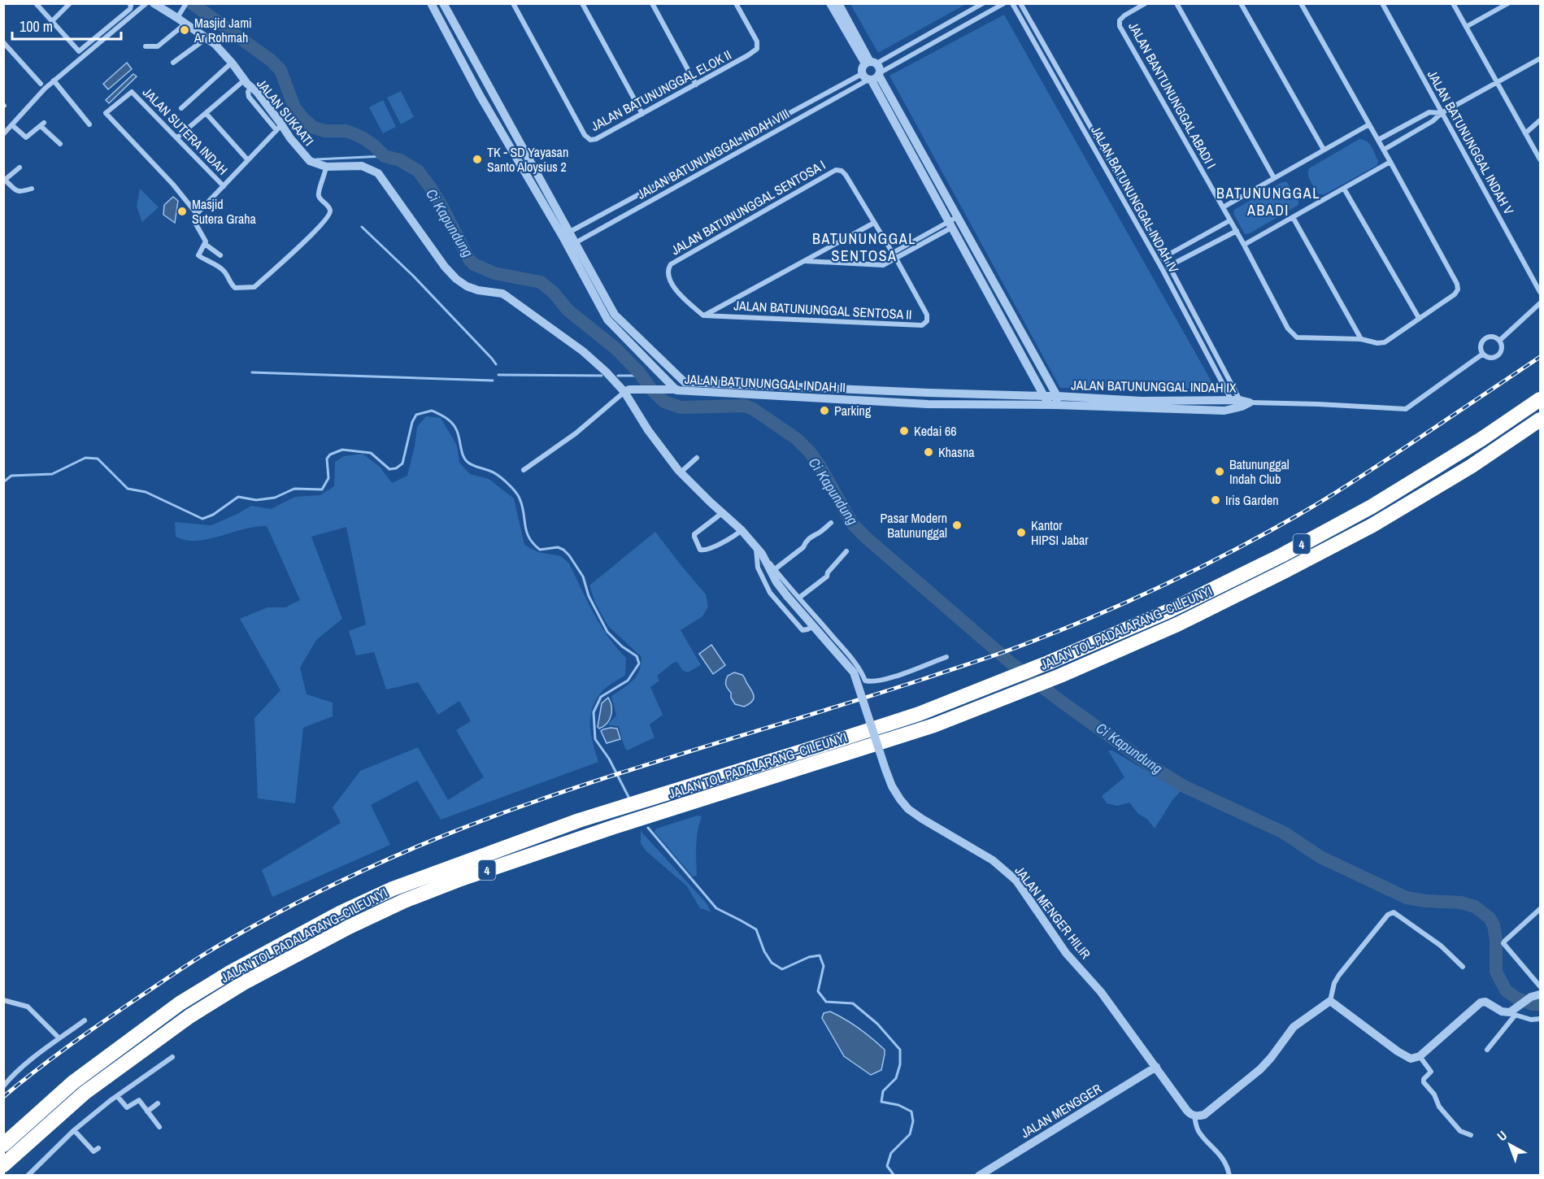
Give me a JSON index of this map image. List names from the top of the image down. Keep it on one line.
{"streets":{"highway":["4","JALAN TOL PADALARANG–CILEUNYI"],"street":["JALAN BATUNUNGGAL ELOK II","JALAN BANTUNUNGGAL ABADI I","JALAN SUKAATI","JALAN SUTERA INDAH","JALAN BATUNUNGGAL INDAH V","JALAN BATUNUNGGAL INDAH VIII","JALAN BATUNUNGGAL INDAH IV","JALAN BATUNUNGGAL SENTOSA I","JALAN BATUNUNGGAL SENTOSA II","JALAN BATUNUNGGAL INDAH II","JALAN BATUNUNGGAL INDAH IX","JALAN MENGER HILIR","JALAN MENGGER"]},"crossings":[["JALAN BATUNUNGGAL INDAH VIII","JALAN BATUNUNGGAL INDAH II"],["JALAN BATUNUNGGAL INDAH IV","JALAN BATUNUNGGAL INDAH IX"],["JALAN BATUNUNGGAL SENTOSA I","JALAN BATUNUNGGAL SENTOSA II"],["JALAN BATUNUNGGAL INDAH II","JALAN BATUNUNGGAL INDAH IX"],["JALAN MENGER HILIR","JALAN MENGGER"]],"districts":["BATUNUNGGAL ABADI","BATUNUNGGAL SENTOSA"],"water":["Ci Kapundung"],"places":["Masjid Jami Ar Rohmah","TK - SD Yayasan Santo Aloysius 2","Masjid Sutera Graha","Parking","Kedai 66","Khasna","Batununggal Indah Club","Iris Garden","Pasar Modern Batununggal","Kantor HIPSI Jabar"],"scale_bar":"100 m","north":"top left"}
